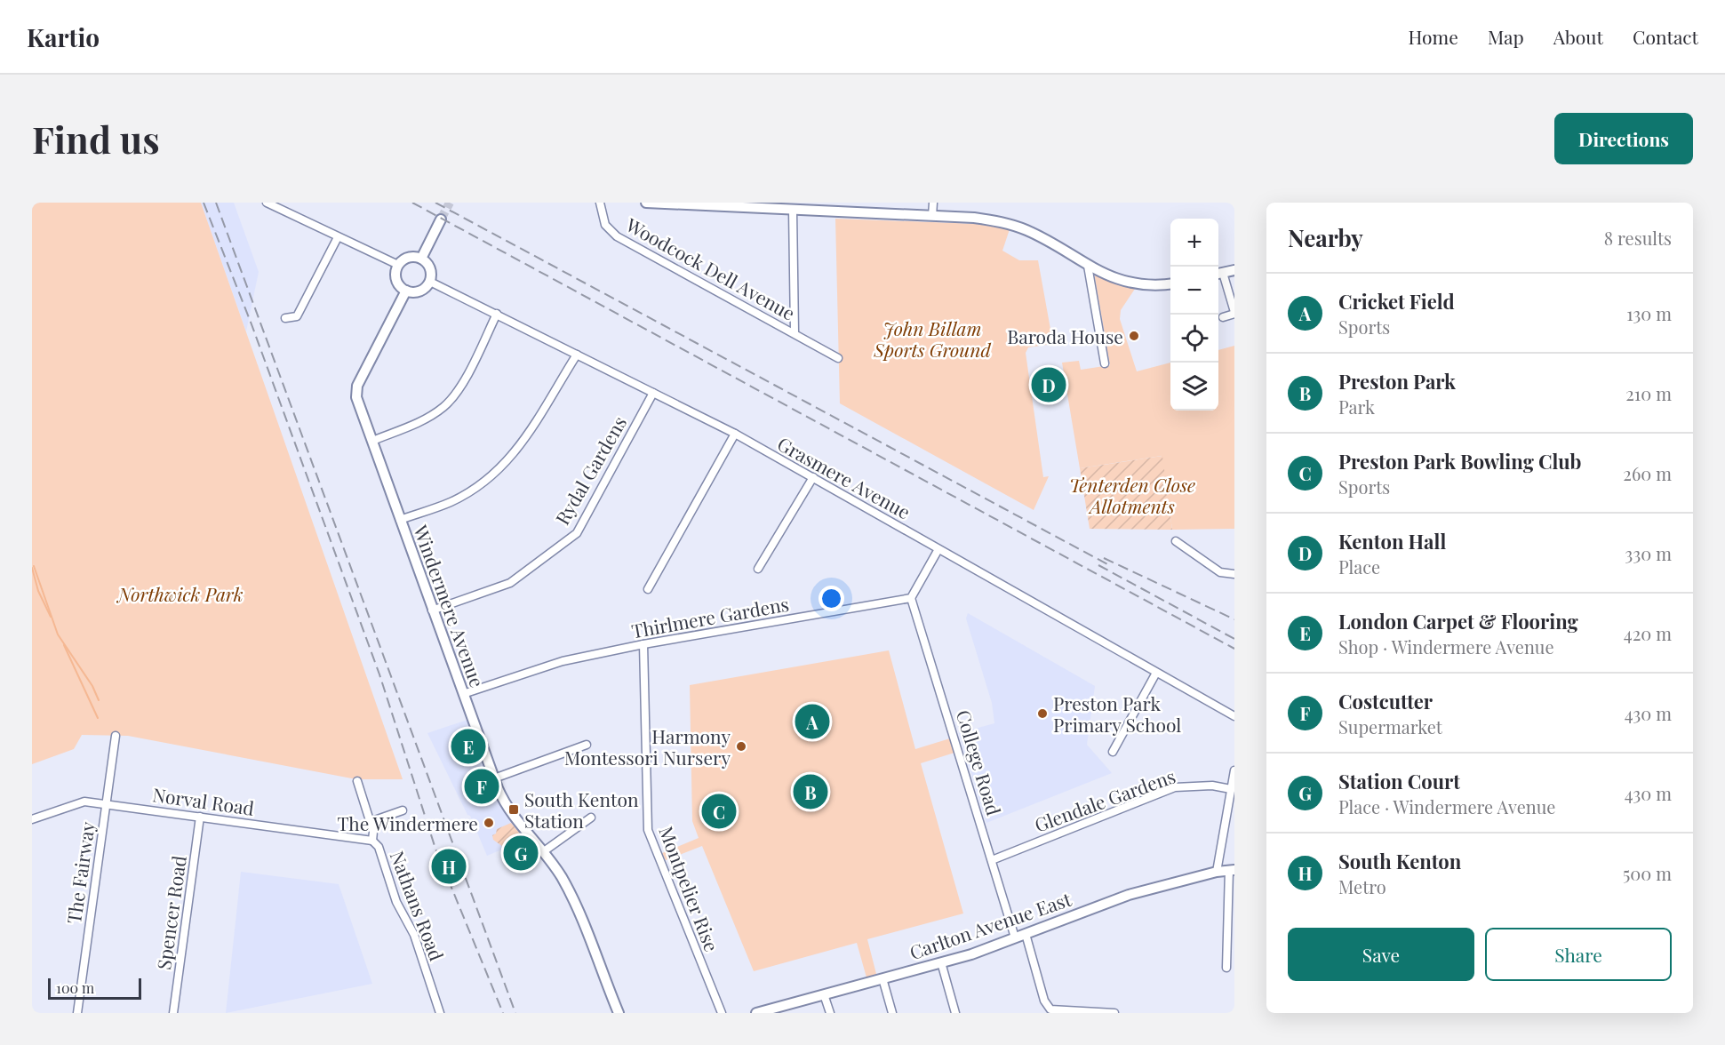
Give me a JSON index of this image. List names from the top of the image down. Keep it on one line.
{"streets":{"street":["Woodcock Dell Avenue","Rydal Gardens","Grasmere Avenue","Windermere Avenue","Thirlmere Gardens","College Road","Glendale Gardens","Norval Road","The Fairway","Montpelier Rise","Nathans Road","Spencer Road","Carlton Avenue East"]},"crossings":[["Rydal Gardens","Grasmere Avenue"],["Rydal Gardens","Windermere Avenue"],["Grasmere Avenue","Windermere Avenue"],["Windermere Avenue","Thirlmere Gardens"],["Thirlmere Gardens","College Road"],["Thirlmere Gardens","Montpelier Rise"],["College Road","Glendale Gardens"],["College Road","Carlton Avenue East"],["Norval Road","The Fairway"],["Norval Road","Nathans Road"],["Norval Road","Spencer Road"]],"parks":["John Billam Sports Ground","Tenterden Close Allotments","Northwick Park"],"places":{"other":["Baroda House","Preston Park Primary School","Harmony Montessori Nursery","The Windermere"],"transit":["South Kenton Station"]},"scale_bar":"100 m","page":{"header":"Kartio","nav":["Home","Map","About","Contact"],"buttons":["Directions",["Save","Share"]],"title":"Find us","heading":["Nearby","8 results"],"map_buttons":["+","−"],"list":[{"mark":"A","name":"Cricket Field","note":"Sports","value":"130 m"},{"mark":"B","name":"Preston Park","note":"Park","value":"210 m"},{"mark":"C","name":"Preston Park Bowling Club","note":"Sports","value":"260 m"},{"mark":"D","name":"Kenton Hall","note":"Place","value":"330 m"},{"mark":"E","name":"London Carpet & Flooring","note":"Shop · Windermere Avenue","value":"420 m"},{"mark":"F","name":"Costcutter","note":"Supermarket","value":"430 m"},{"mark":"G","name":"Station Court","note":"Place · Windermere Avenue","value":"430 m"},{"mark":"H","name":"South Kenton","note":"Metro","value":"500 m"}],"pins":["D","A","E","F","B","C","G","H"],"scale":"100 m"}}
